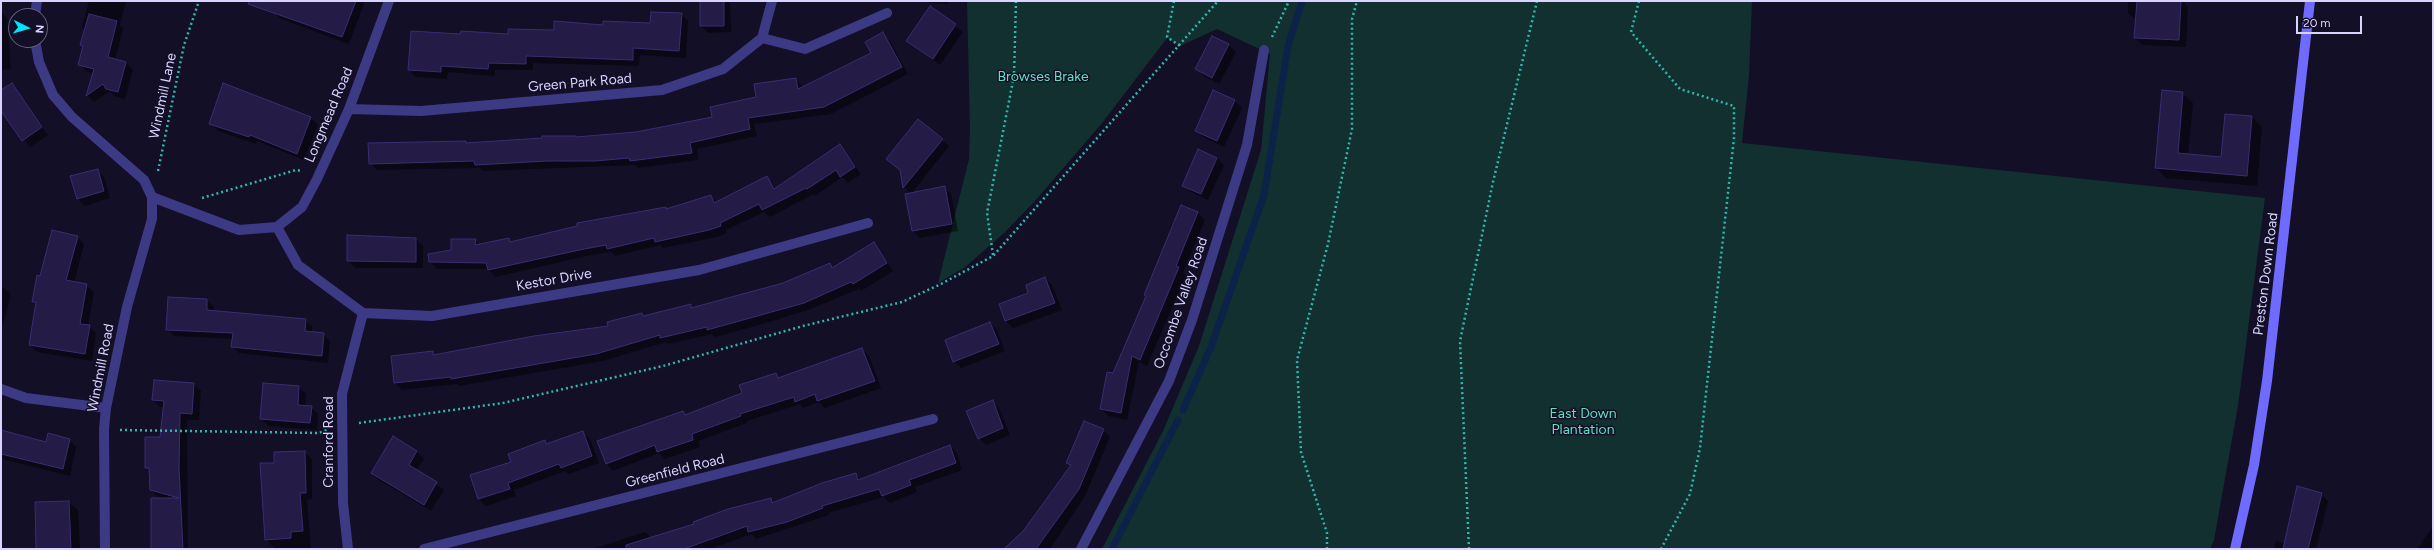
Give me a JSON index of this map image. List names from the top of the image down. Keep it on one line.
{"streets":{"street":["Green Park Road","Longmead Road","Preston Down Road","Kestor Drive","Occombe Valley Road","Windmill Road","Cranford Road","Greenfield Road"],"path":["Windmill Lane"]},"crossings":[["Green Park Road","Longmead Road"],["Windmill Lane","Windmill Road"],["Kestor Drive","Cranford Road"]],"parks":["Browses Brake","East Down Plantation"],"scale_bar":"20 m","north":"right"}
